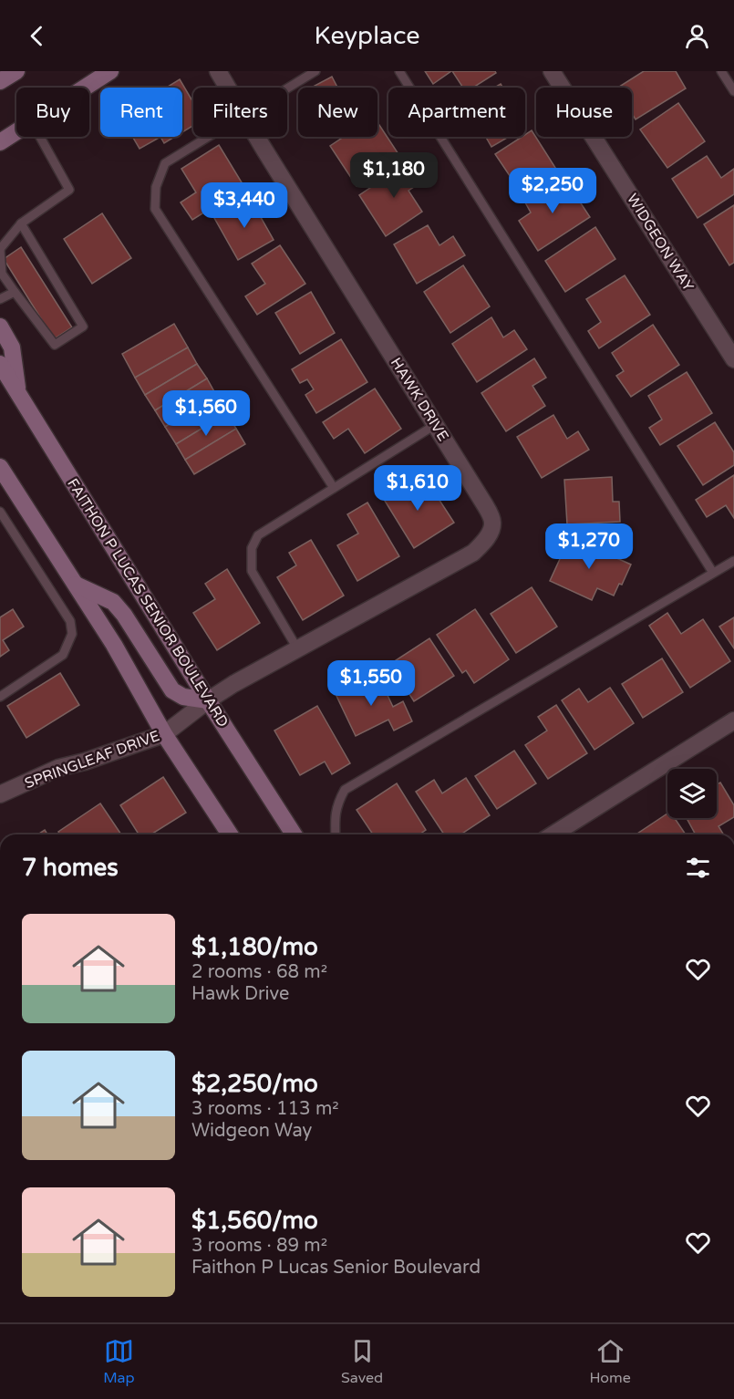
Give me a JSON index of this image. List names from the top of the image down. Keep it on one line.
{"streets":{"main road":["FAITHON P LUCAS SENIOR BOULEVARD"],"street":["WIDGEON WAY","HAWK DRIVE","SPRINGLEAF DRIVE"]},"crossings":[["HAWK DRIVE","FAITHON P LUCAS SENIOR BOULEVARD"],["HAWK DRIVE","SPRINGLEAF DRIVE"],["FAITHON P LUCAS SENIOR BOULEVARD","SPRINGLEAF DRIVE"]],"page":{"header":"Keyplace","chip":["Buy","Rent","Filters","New","Apartment","House"],"price":["$1,180","$2,250","$3,440","$1,560","$1,610","$1,270","$1,550"],"heading":"7 homes","list":[{"name":"$1,180/mo","note":"2 rooms · 68 m² · Hawk Drive"},{"name":"$2,250/mo","note":"3 rooms · 113 m² · Widgeon Way"},{"name":"$1,560/mo","note":"3 rooms · 89 m² · Faithon P Lucas Senior Boulevard"}],"tabs":["Map","Saved","Home"]}}
